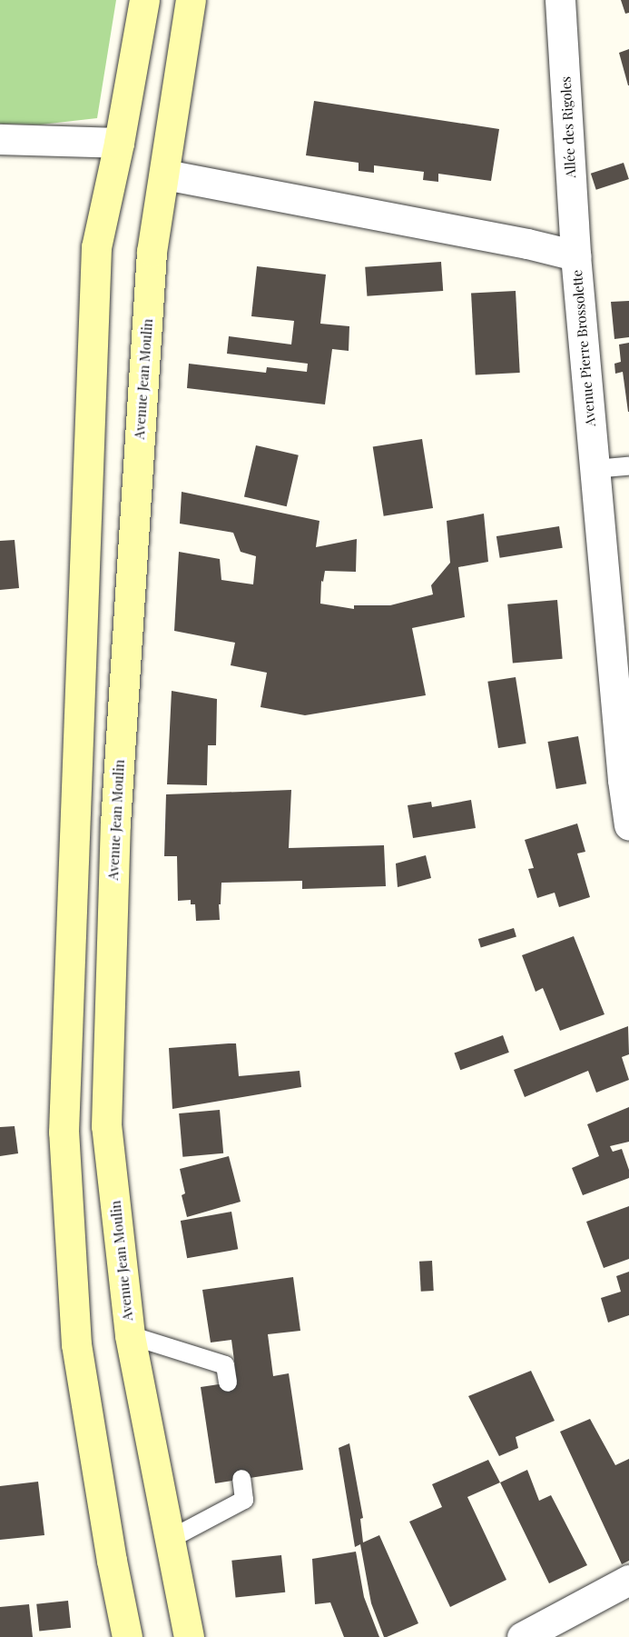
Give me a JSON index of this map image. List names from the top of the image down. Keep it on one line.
{"streets":{"main road":["Avenue Jean Moulin"],"street":["Allée des Rigoles","Avenue Pierre Brossolette"]},"crossings":[["Allée des Rigoles","Avenue Pierre Brossolette"],["Avenue Pierre Brossolette","Avenue Jean Moulin"]]}
